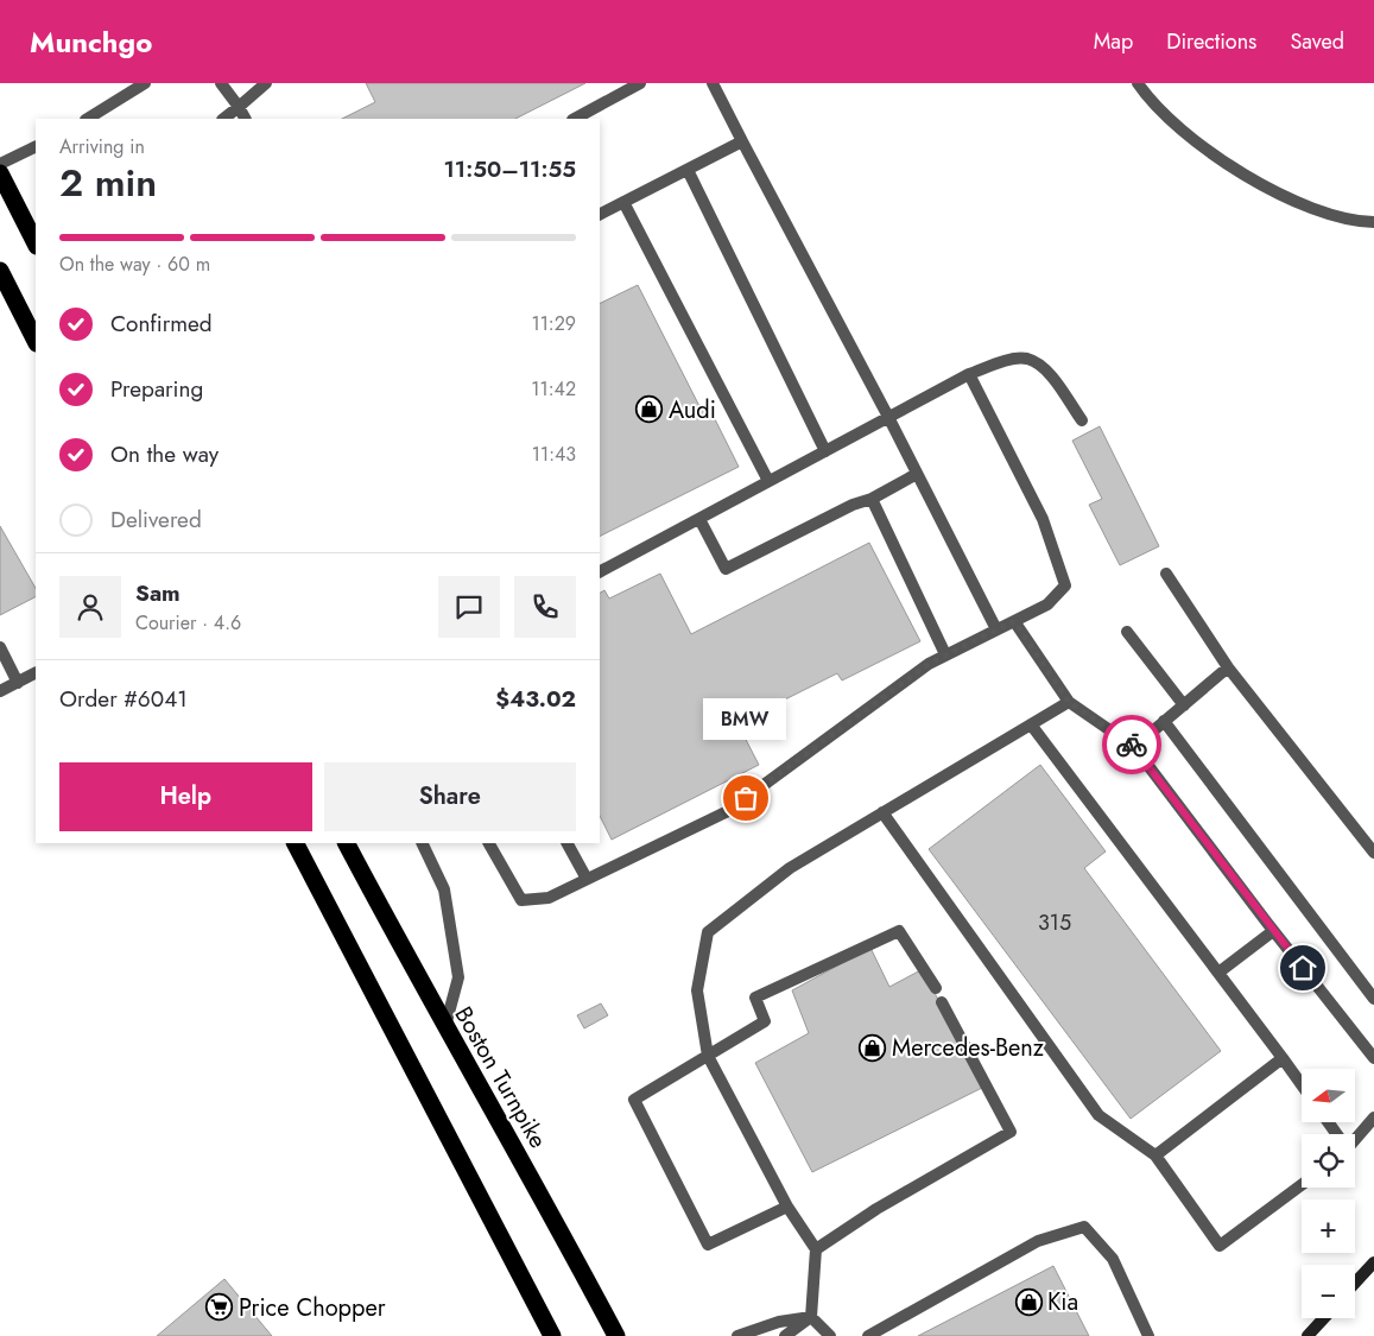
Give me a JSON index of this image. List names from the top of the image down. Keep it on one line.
{"streets":{"highway":["Boston Turnpike"]},"places":{"shop":["Audi","Mercedes-Benz","Kia"],"other":["BMW"],"supermarket":["Price Chopper"]},"house_numbers":["315"],"north":"left","page":{"header":"Munchgo","nav":["Map","Directions","Saved"],"heading":["2 min","Arriving in","11:50–11:55"],"panel":["Sam","Courier · 4.6","Order #6041","$43.02"],"bar":"On the way · 60 m","list":[["Confirmed","11:29"],["Preparing","11:42"],["On the way","11:43"],"Delivered"],"bubble":"BMW","buttons":["Help","Share"],"map_buttons":["+","−"]}}
